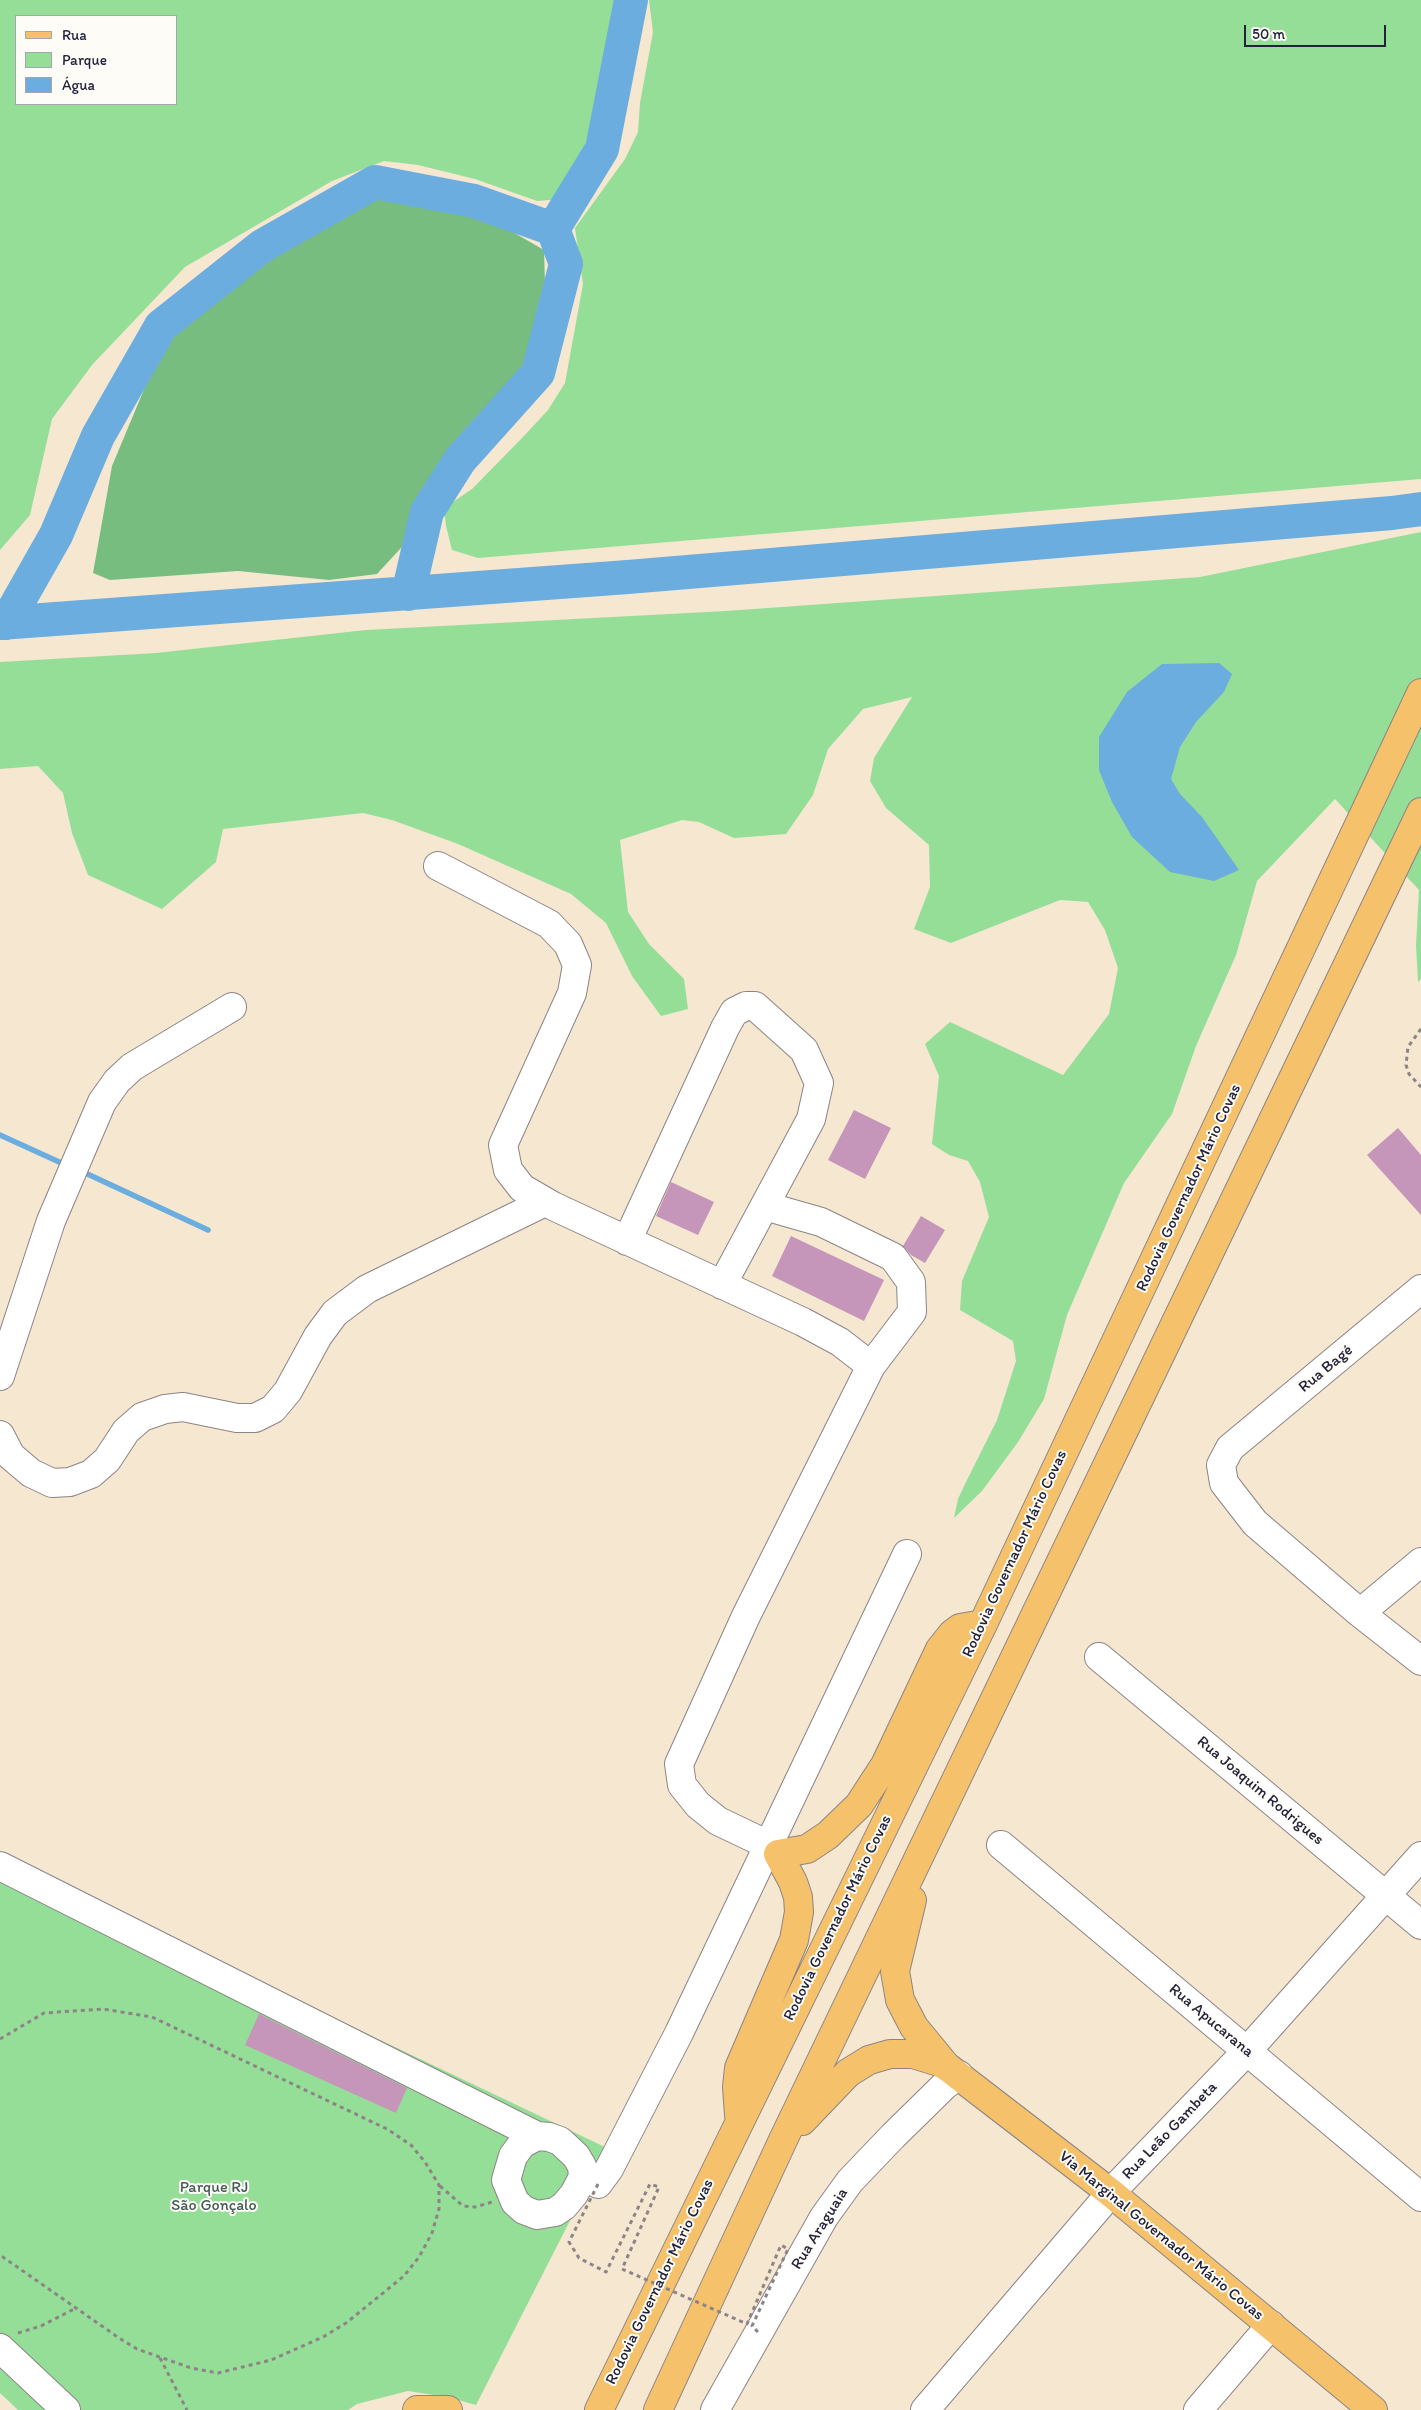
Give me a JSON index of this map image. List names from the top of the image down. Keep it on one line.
{"streets":{"main road":["Rodovia Governador Mário Covas","Via Marginal Governador Mário Covas"],"street":["Rua Bagé","Rua Joaquim Rodrigues","Rua Apucarana","Rua Leão Gambeta","Rua Araguaia"]},"crossings":[["Rua Joaquim Rodrigues","Rua Leão Gambeta"],["Rua Apucarana","Rua Leão Gambeta"],["Rua Leão Gambeta","Via Marginal Governador Mário Covas"],["Rua Araguaia","Via Marginal Governador Mário Covas"]],"parks":["Parque RJ São Gonçalo"],"legend":["Rua","Parque","Água"],"scale_bar":"50 m"}
